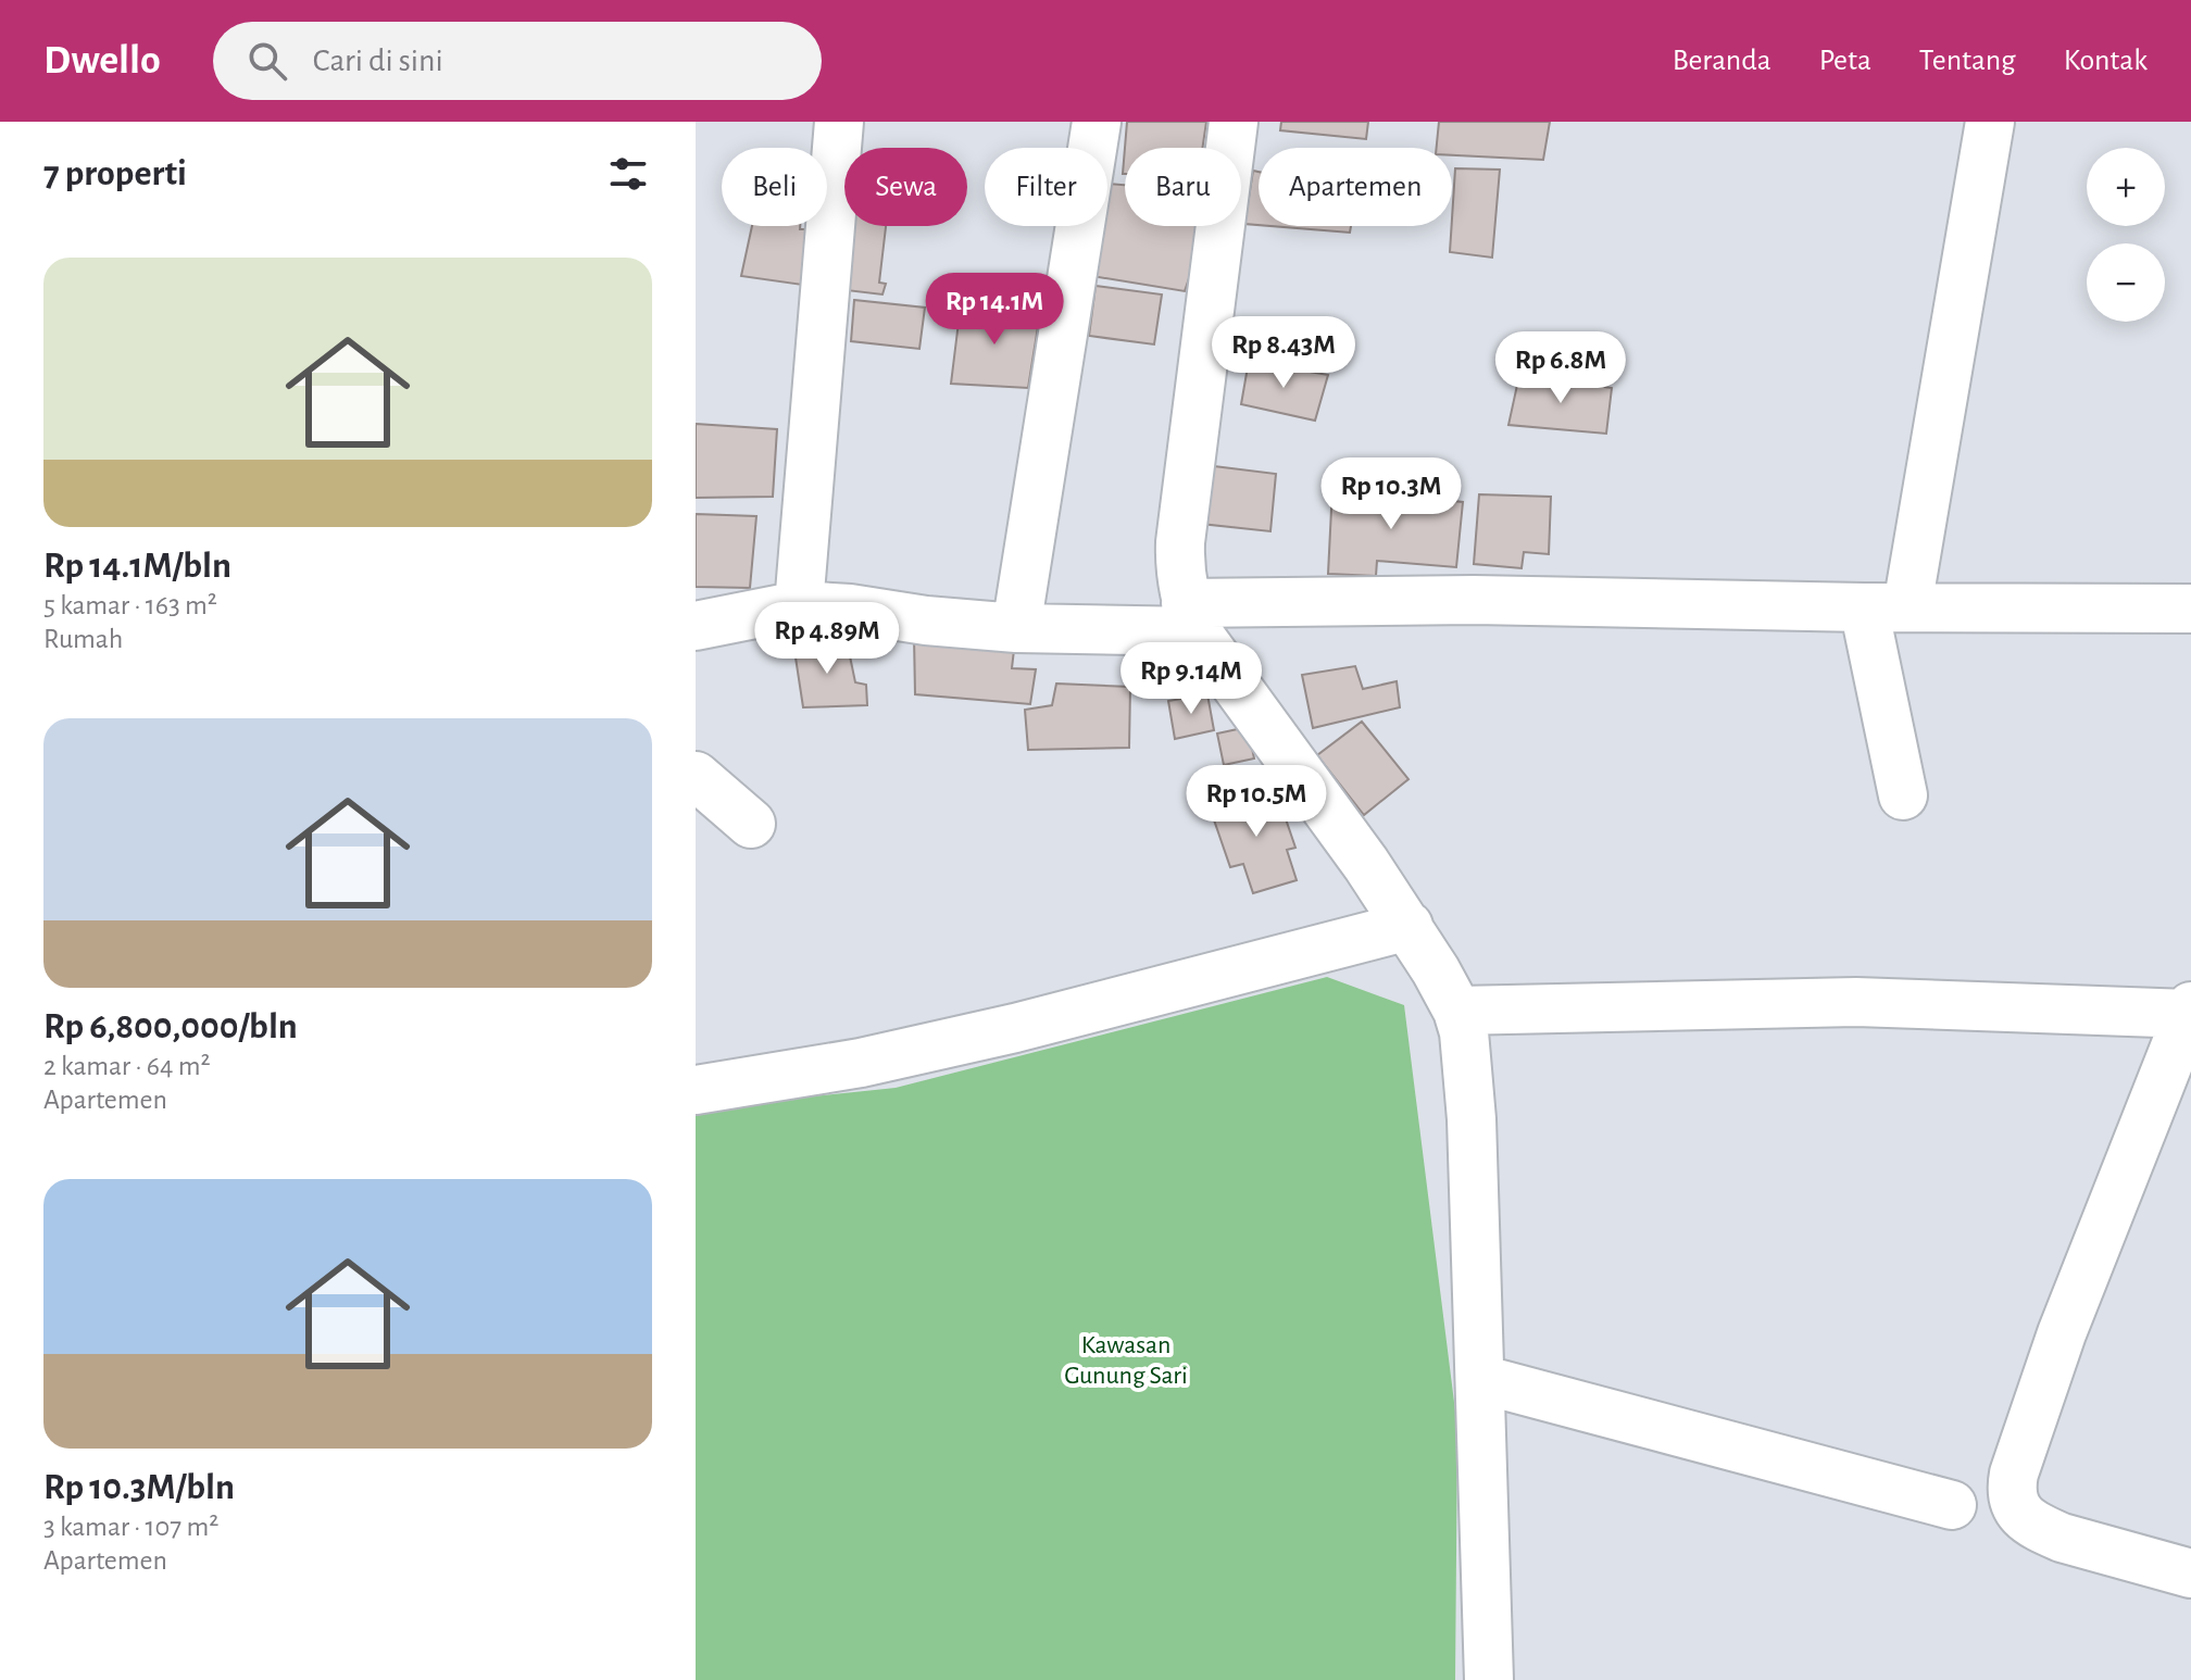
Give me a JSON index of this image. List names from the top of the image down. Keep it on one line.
{"parks":["Kawasan Gunung Sari"],"page":{"header":"Dwello","search":"Cari di sini","nav":["Beranda","Peta","Tentang","Kontak"],"heading":"7 properti","map_buttons":["+","−"],"chip":["Beli","Sewa","Filter","Baru","Apartemen"],"list":[{"name":"Rp 14.1M/bln","note":"5 kamar · 163 m² · Rumah"},{"name":"Rp 6,800,000/bln","note":"2 kamar · 64 m² · Apartemen"},{"name":"Rp 10.3M/bln","note":"3 kamar · 107 m² · Apartemen"}],"price":["Rp 14.1M","Rp 8.43M","Rp 6.8M","Rp 10.3M","Rp 4.89M","Rp 9.14M","Rp 10.5M"]}}
